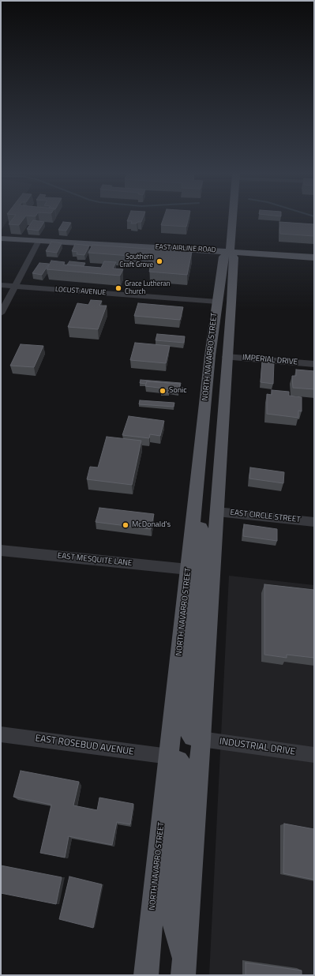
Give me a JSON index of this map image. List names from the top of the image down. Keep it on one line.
{"streets":{"main road":["EAST AIRLINE ROAD","NORTH NAVARRO STREET"],"street":["LOCUST AVENUE","IMPERIAL DRIVE","EAST CIRCLE STREET","EAST MESQUITE LANE","EAST ROSEBUD AVENUE","INDUSTRIAL DRIVE"]},"crossings":[["EAST AIRLINE ROAD","NORTH NAVARRO STREET"],["LOCUST AVENUE","NORTH NAVARRO STREET"],["NORTH NAVARRO STREET","IMPERIAL DRIVE"],["NORTH NAVARRO STREET","EAST CIRCLE STREET"],["NORTH NAVARRO STREET","EAST MESQUITE LANE"],["NORTH NAVARRO STREET","EAST ROSEBUD AVENUE"],["NORTH NAVARRO STREET","INDUSTRIAL DRIVE"]],"places":["Southern Craft Grove","Grace Lutheran Church","Sonic","McDonald's"]}
